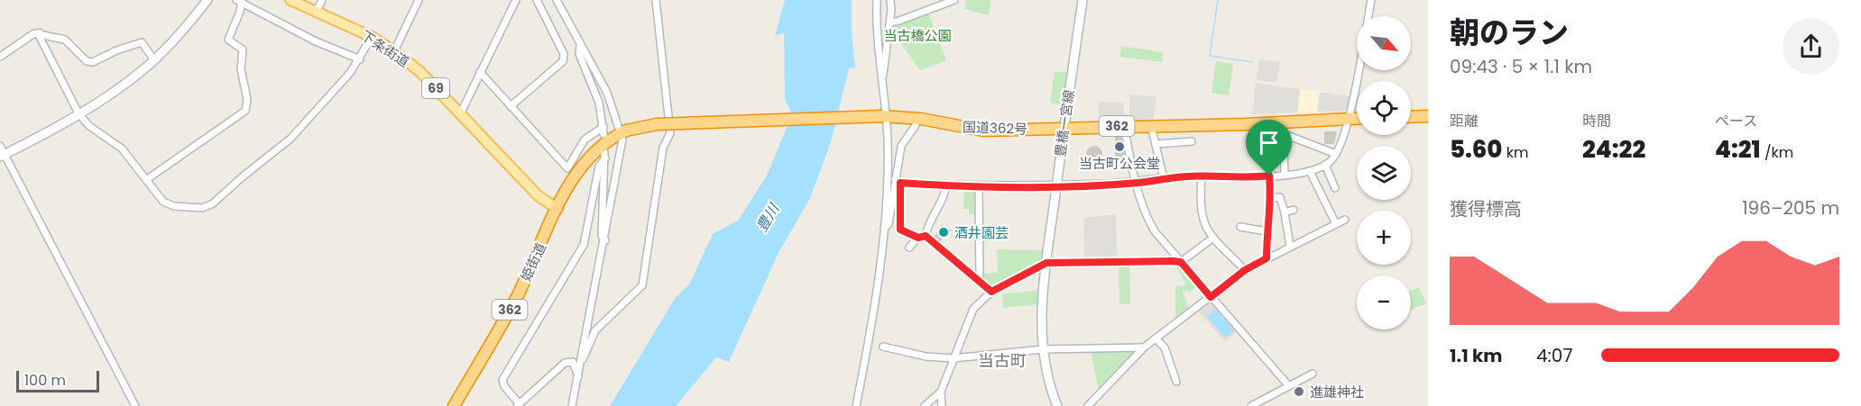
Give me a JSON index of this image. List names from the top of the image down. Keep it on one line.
{"streets":{"highway":["362","国道362号","姫街道"],"main road":["下条街道","69","豊橋一宮線"]},"crossings":[["下条街道","姫街道"],["豊橋一宮線","国道362号"],["国道362号","姫街道"]],"districts":["当古町"],"water":["豊川"],"parks":["当古橋公園"],"places":["当古町公会堂","酒井園芸","進雄神社"],"scale_bar":"100 m","north":"bottom right","page":{"heading":["朝のラン","09:43 · 5 × 1.1 km"],"map_buttons":["+","−"],"stats":[["距離","5.60 km"],["時間","24:22"],["ペース","4:21 /km"]],"chart":["獲得標高","196–205 m"],"list":[{"name":"1.1 km","note":"4:07"}],"scale":"100 m"}}
